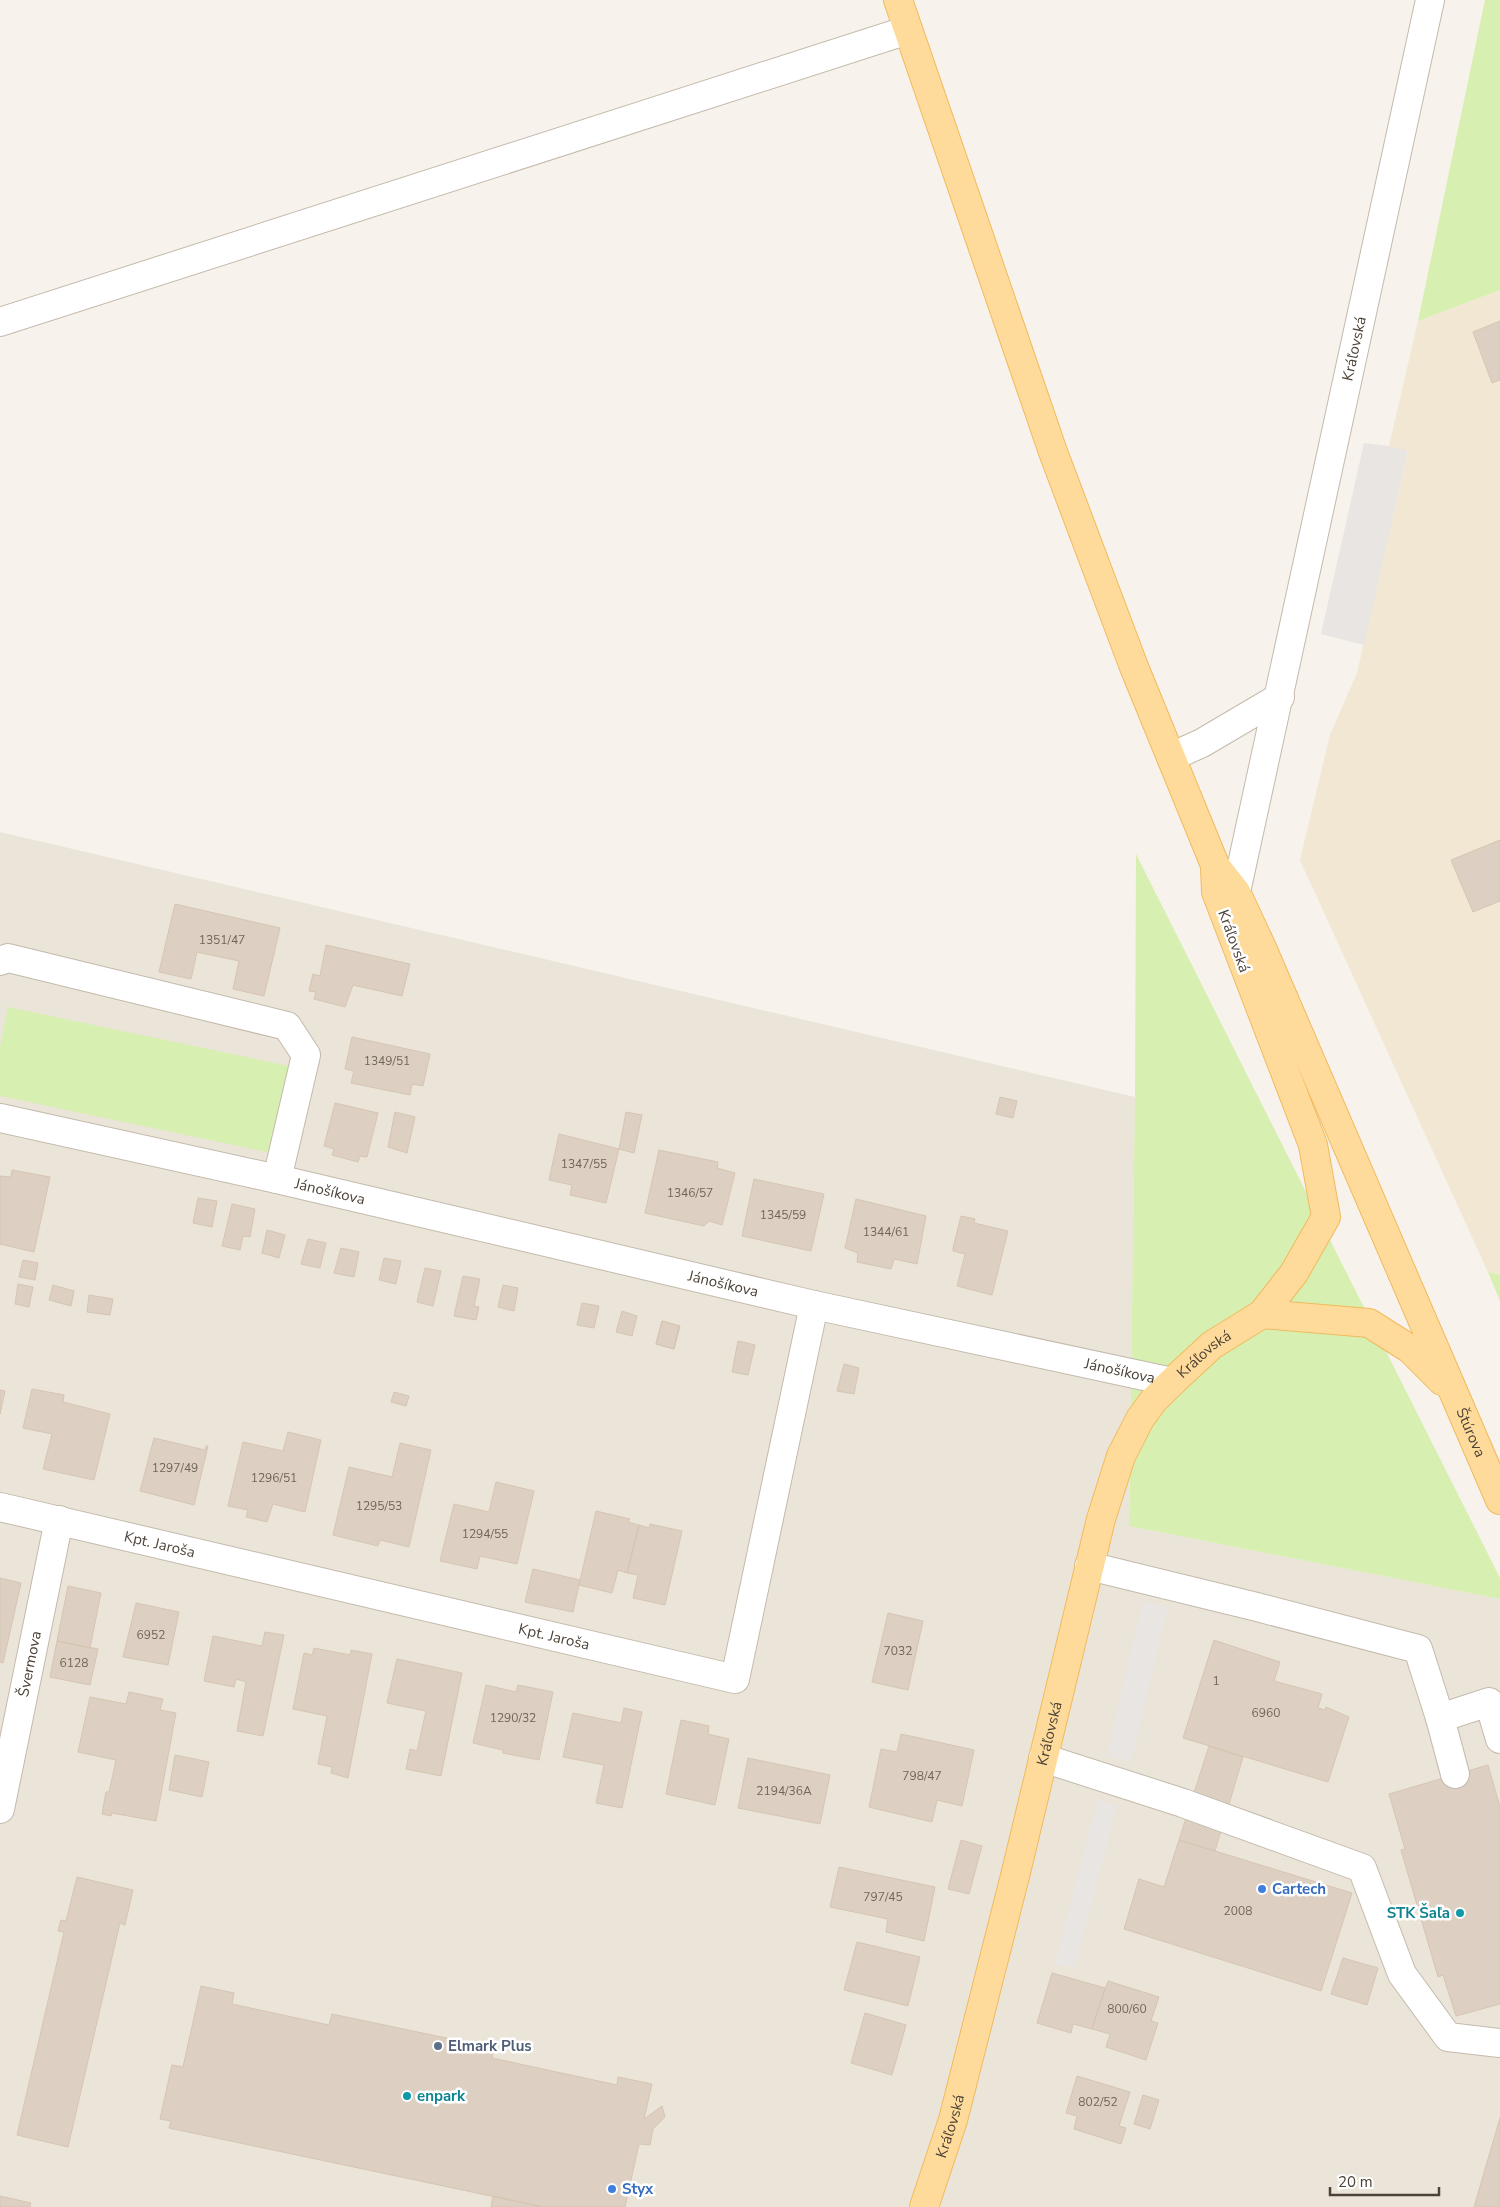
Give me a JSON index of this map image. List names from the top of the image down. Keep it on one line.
{"streets":{"main road":["Kráľovská","Štúrova"],"street":["Jánošíkova","Kpt. Jaroša","Švermova"]},"crossings":[["Kráľovská","Jánošíkova"],["Kráľovská","Štúrova"],["Jánošíkova","Kpt. Jaroša"],["Kpt. Jaroša","Švermova"]],"places":["Cartech","STK Šaľa","Elmark Plus","enpark","Styx"],"house_numbers":["1351/47","1349/51","1347/55","1346/57","1345/59","1344/61","1297/49","1296/51","1295/53","1294/55","6952","7032","6128","1","6960","1290/32","798/47","2194/36A","797/45","2008","800/60","802/52"],"scale_bar":"20 m"}
